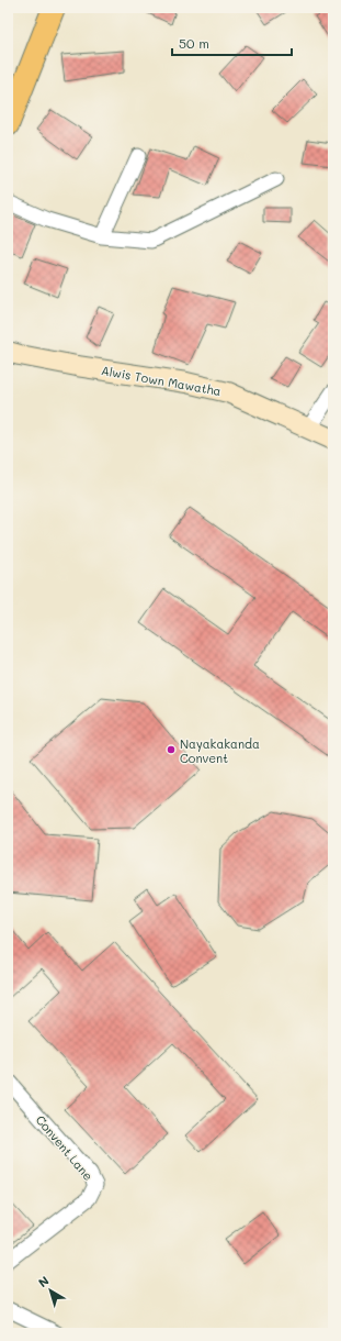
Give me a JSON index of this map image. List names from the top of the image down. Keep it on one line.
{"streets":{"street":["Alwis Town Mawatha","Convent Lane"]},"places":["Nayakakanda Convent"],"scale_bar":"50 m","north":"top left"}
